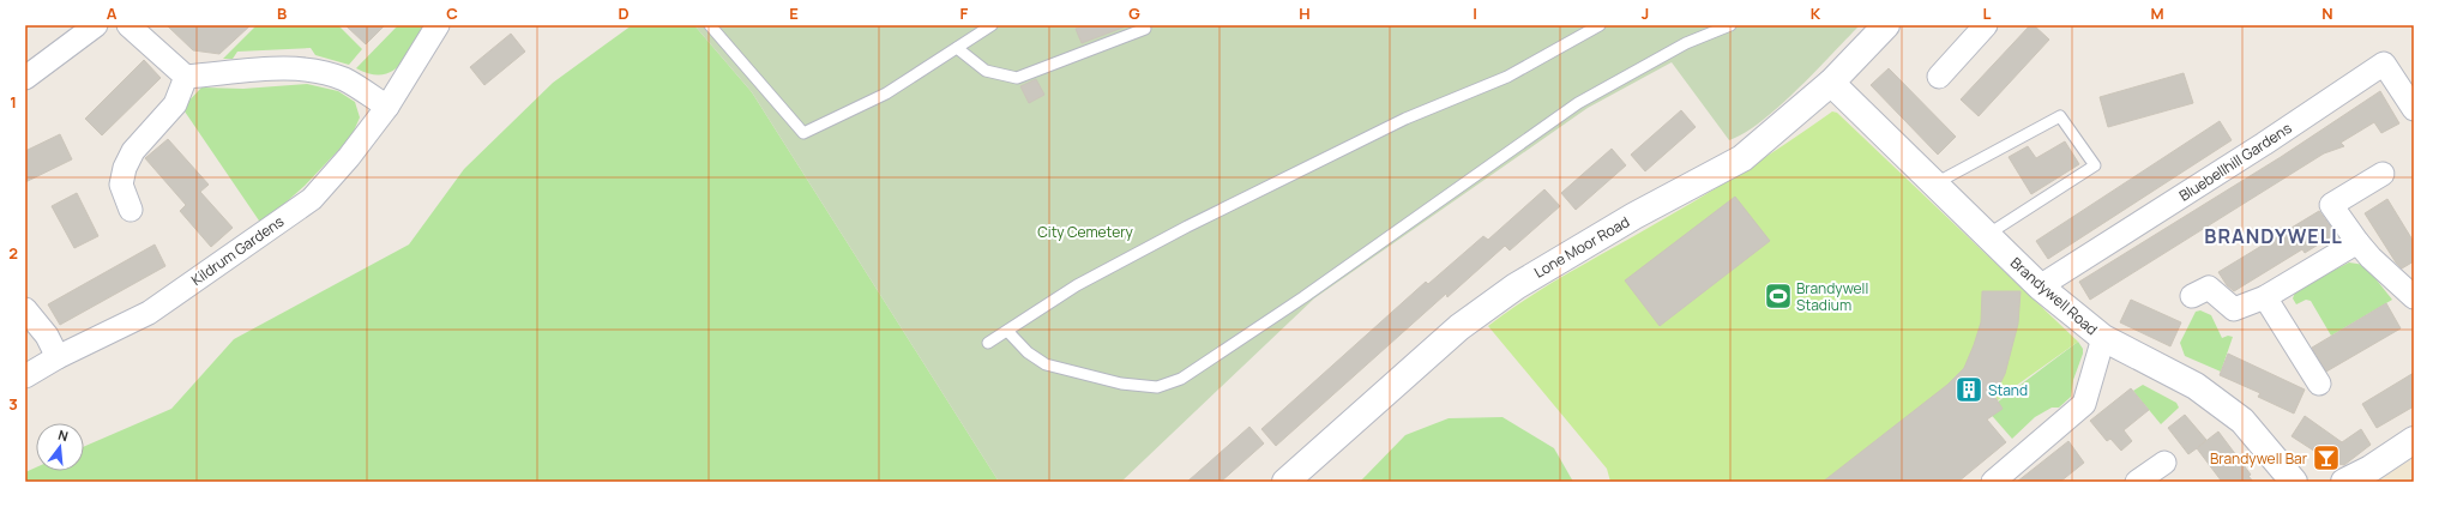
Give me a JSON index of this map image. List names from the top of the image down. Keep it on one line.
{"streets":{"main road":["Lone Moor Road","Brandywell Road"],"street":["Bluebellhill Gardens","Kildrum Gardens"]},"crossings":[["Bluebellhill Gardens","Brandywell Road"],["Lone Moor Road","Brandywell Road"]],"districts":["BRANDYWELL"],"parks":["City Cemetery"],"places":{"sports":["Brandywell Stadium"],"building":["Stand"],"bar":["Brandywell Bar"]},"north":"top","grid":{"columns":["A","B","C","D","E","F","G","H","I","J","K","L","M","N"],"rows":["1","2","3"]}}
